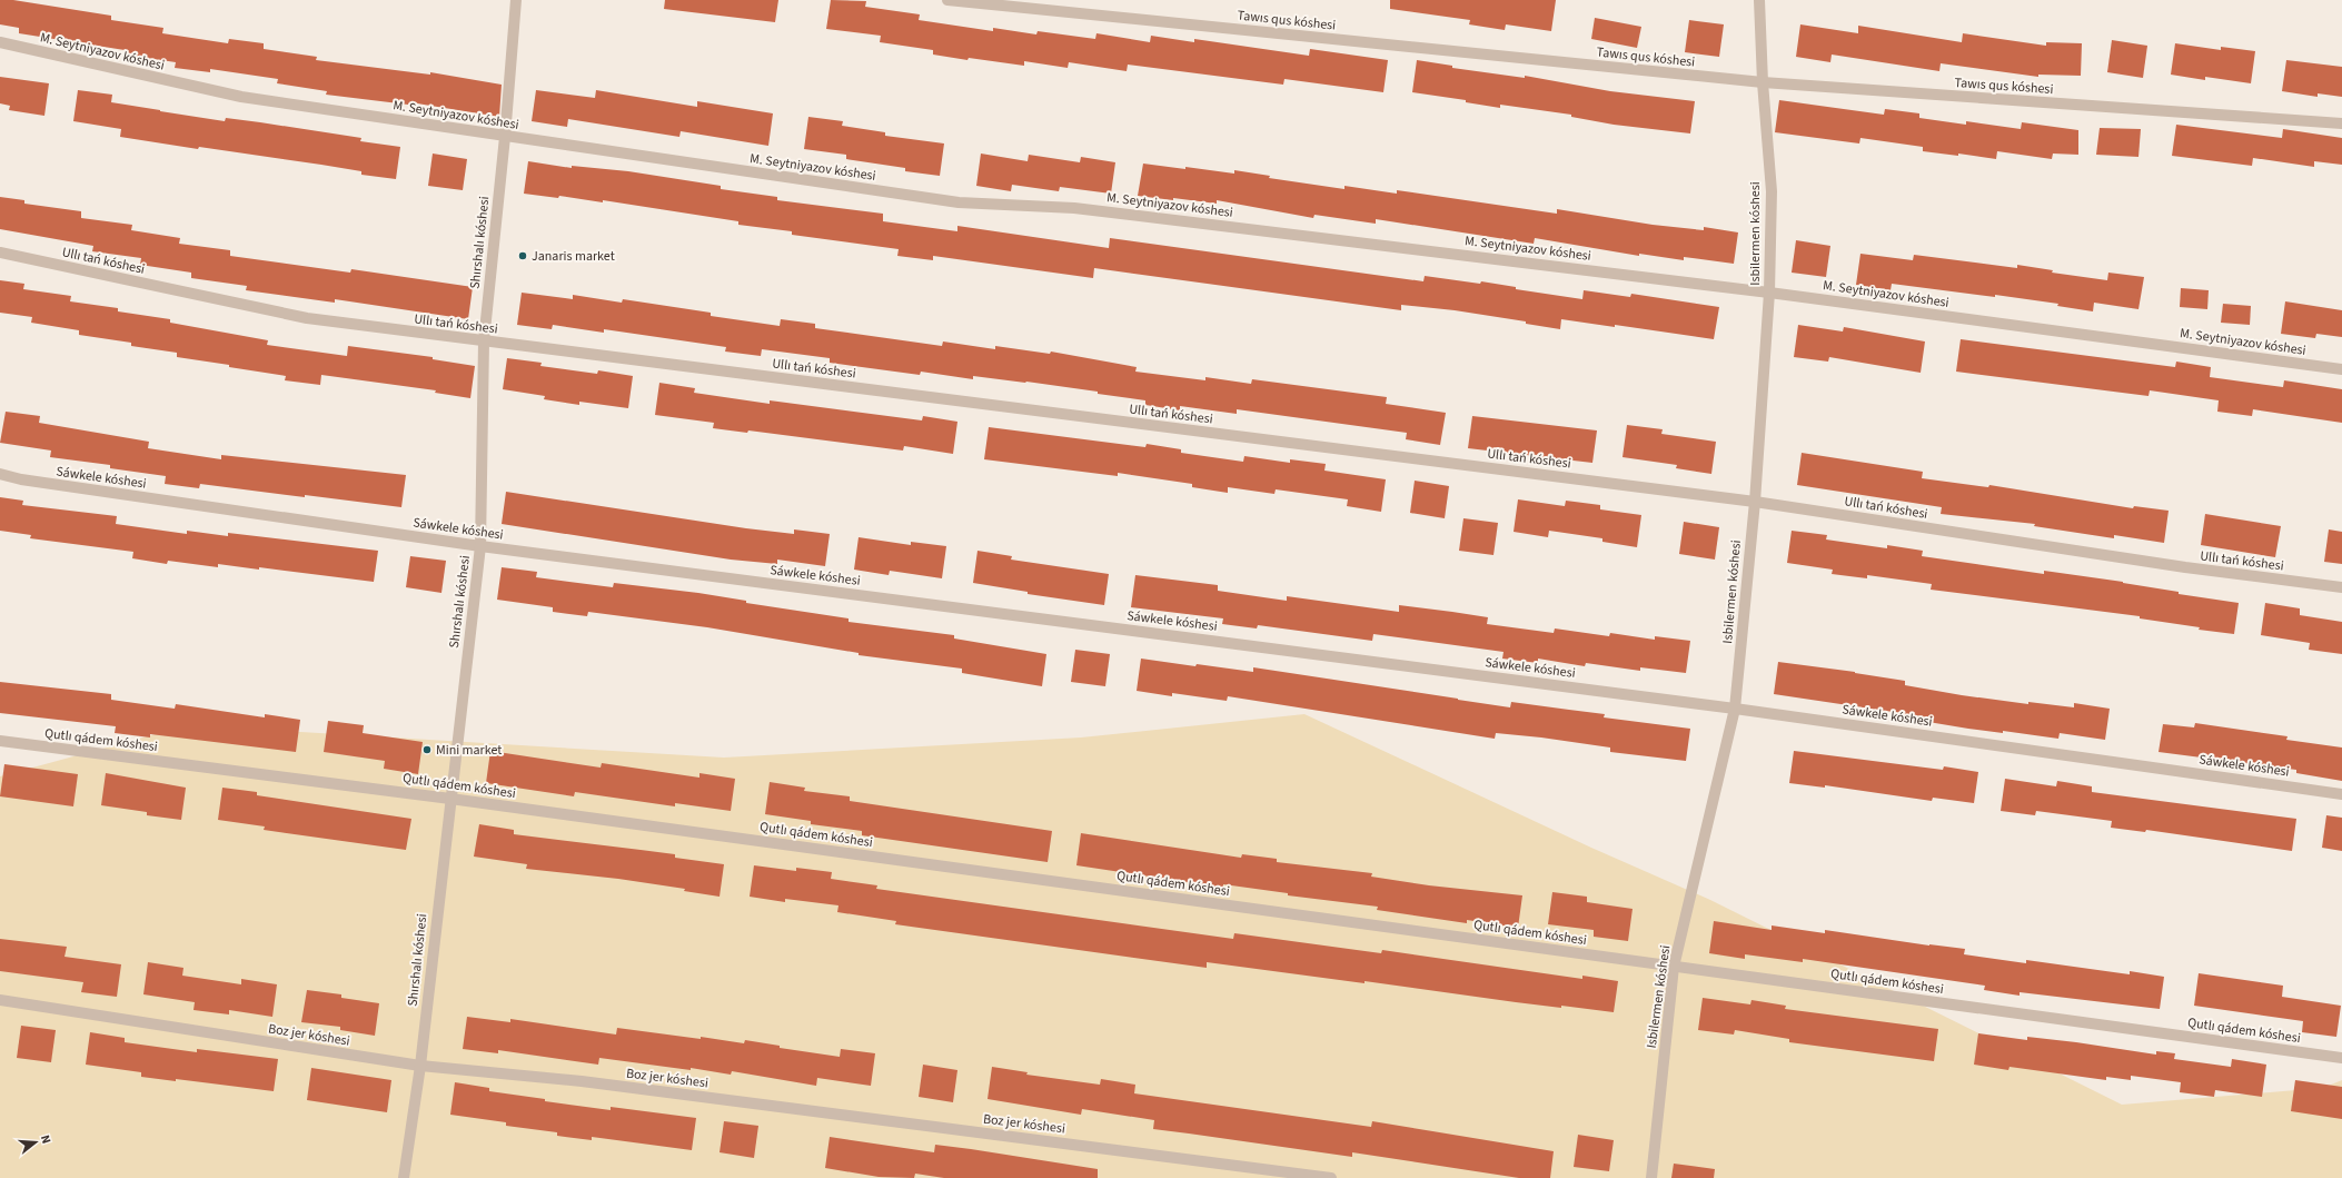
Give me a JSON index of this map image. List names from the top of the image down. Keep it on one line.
{"streets":{"street":["Tawıs qus kóshesi","M. Seytniyazov kóshesi","Isbilermen kóshesi","Shırshalı kóshesi","Ullı tań kóshesi","Sáwkele kóshesi","Qutlı qádem kóshesi","Boz jer kóshesi"]},"crossings":[["Tawıs qus kóshesi","Isbilermen kóshesi"],["M. Seytniyazov kóshesi","Isbilermen kóshesi"],["M. Seytniyazov kóshesi","Shırshalı kóshesi"],["Isbilermen kóshesi","Ullı tań kóshesi"],["Isbilermen kóshesi","Sáwkele kóshesi"],["Isbilermen kóshesi","Qutlı qádem kóshesi"],["Shırshalı kóshesi","Ullı tań kóshesi"],["Shırshalı kóshesi","Sáwkele kóshesi"],["Shırshalı kóshesi","Qutlı qádem kóshesi"],["Shırshalı kóshesi","Boz jer kóshesi"]],"places":["Janaris market","Mini market"],"north":"right"}
